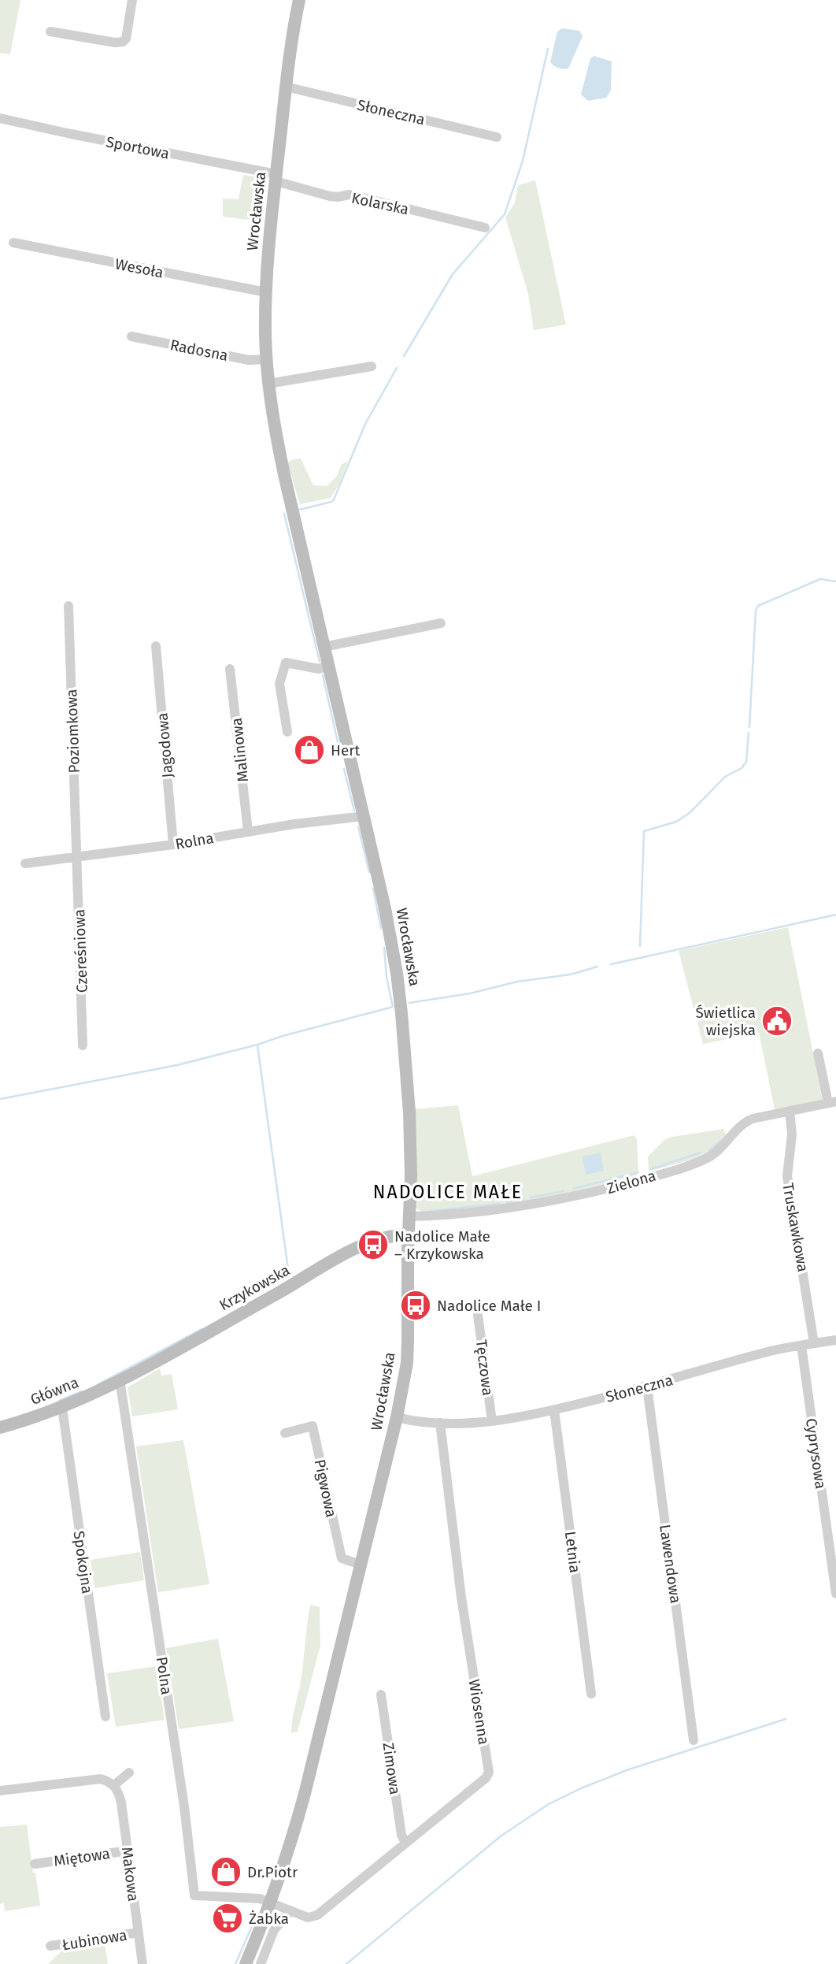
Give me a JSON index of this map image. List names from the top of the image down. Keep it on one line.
{"streets":{"street":["Słoneczna","Sportowa","Kolarska","Wrocławska","Wesoła","Radosna","Poziomkowa","Jagodowa","Malinowa","Rolna","Czereśniowa","Zielona","Truskawkowa","Krzykowska","Tęczowa","Główna","Cyprysowa","Pigwowa","Letnia","Spokojna","Lawendowa","Polna","Wiosenna","Zimowa","Miętowa","Makowa","Łubinowa"]},"crossings":[["Słoneczna","Wrocławska"],["Słoneczna","Truskawkowa"],["Słoneczna","Tęczowa"],["Słoneczna","Cyprysowa"],["Słoneczna","Letnia"],["Słoneczna","Lawendowa"],["Słoneczna","Wiosenna"],["Sportowa","Kolarska"],["Sportowa","Wrocławska"],["Kolarska","Wrocławska"],["Wrocławska","Wesoła"],["Wrocławska","Radosna"],["Wrocławska","Rolna"],["Wrocławska","Zielona"],["Wrocławska","Krzykowska"],["Wrocławska","Pigwowa"],["Wrocławska","Polna"],["Wrocławska","Wiosenna"],["Poziomkowa","Rolna"],["Poziomkowa","Czereśniowa"],["Jagodowa","Rolna"],["Malinowa","Rolna"],["Rolna","Czereśniowa"],["Zielona","Truskawkowa"],["Krzykowska","Główna"],["Krzykowska","Polna"],["Główna","Spokojna"],["Główna","Polna"],["Polna","Wiosenna"],["Wiosenna","Zimowa"],["Miętowa","Makowa"],["Makowa","Łubinowa"]],"districts":["NADOLICE MAŁE"],"places":{"shop":["Hert","Dr.Piotr"],"public building":["Świetlica wiejska"],"bus stop":["Nadolice Małe – Krzykowska","Nadolice Małe I"],"supermarket":["Żabka"]}}
